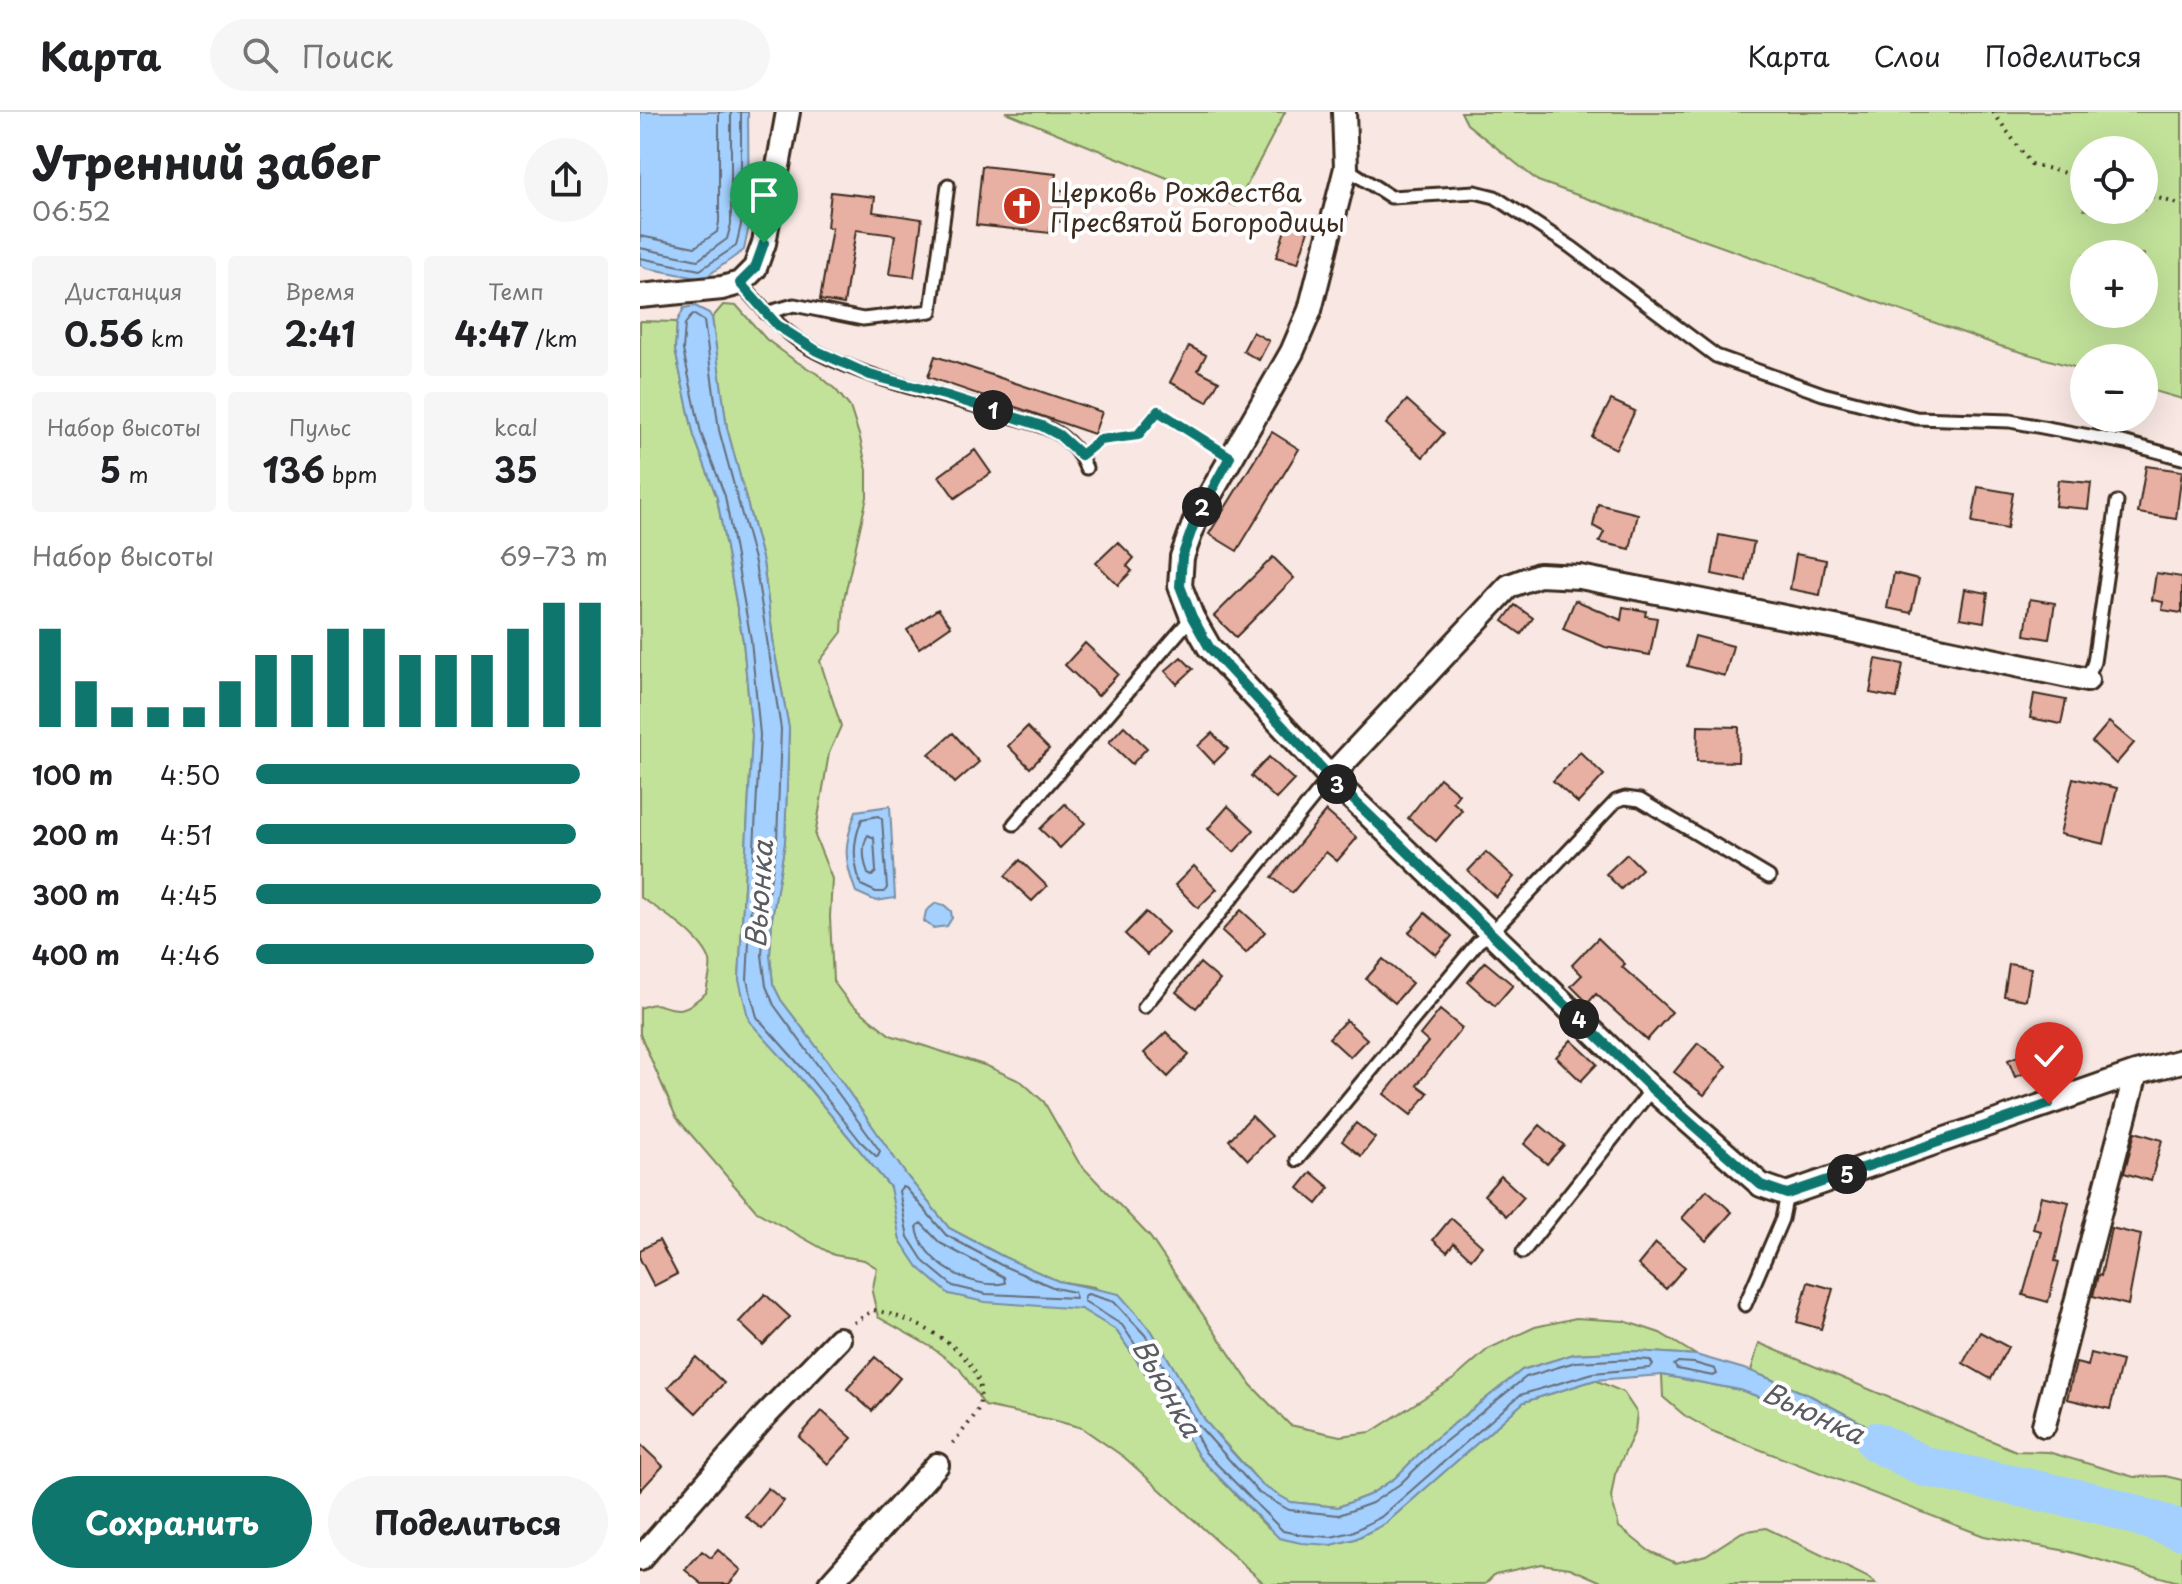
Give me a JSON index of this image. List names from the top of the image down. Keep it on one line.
{"water":["Вьюнка"],"places":{"church":["Церковь Рождества Пресвятой Богородицы"]},"page":{"header":"Карта","search":"Поиск","nav":["Карта","Слои","Поделиться"],"heading":["Утренний забег","06:52"],"map_buttons":["+","−"],"stats":[["Дистанция","0.56 km"],["Время","2:41"],["Темп","4:47 /km"],["Набор высоты","5 m"],["Пульс","136 bpm"],["kcal","35"]],"pins":["1","2","3","4","5"],"chart":["Набор высоты","69–73 m"],"list":[{"name":"100 m","note":"4:50"},{"name":"200 m","note":"4:51"},{"name":"300 m","note":"4:45"},{"name":"400 m","note":"4:46"}],"buttons":["Сохранить","Поделиться"]}}
